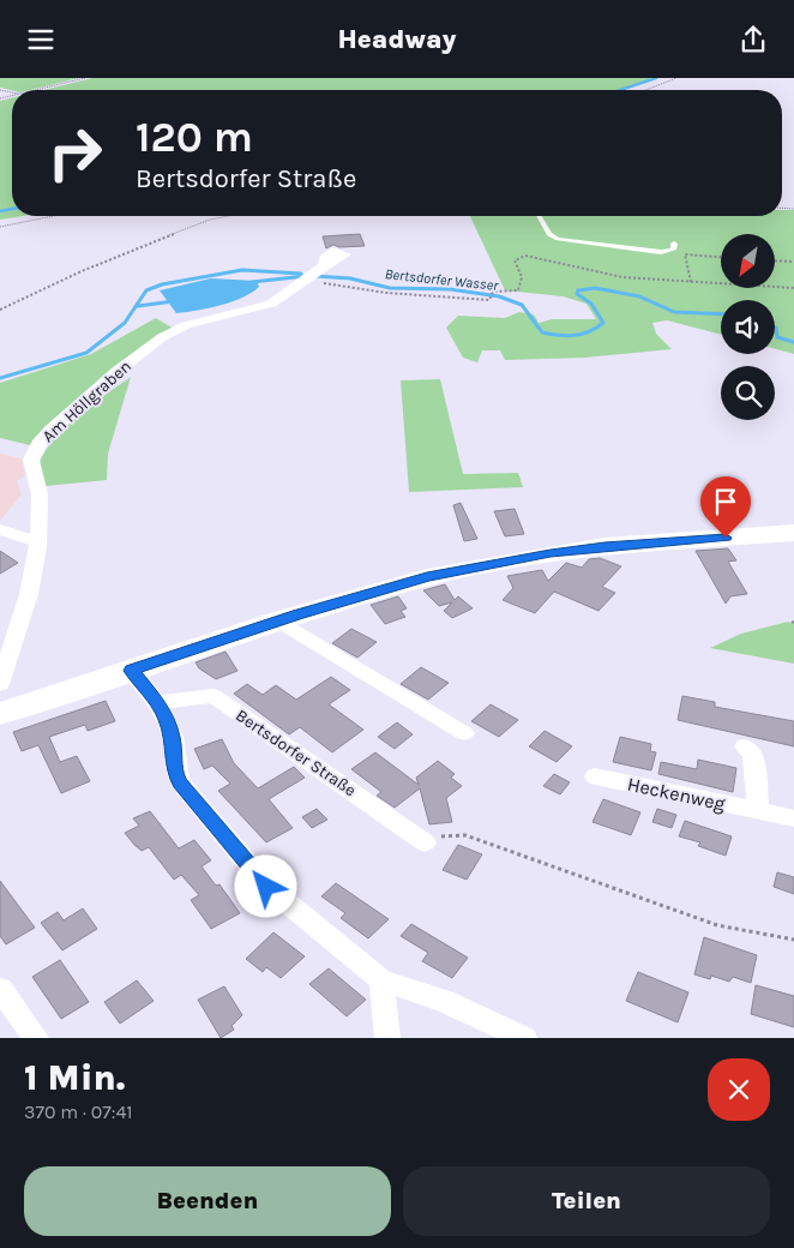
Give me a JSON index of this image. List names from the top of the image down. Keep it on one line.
{"streets":{"street":["Am Höllgraben","Bertsdorfer Straße","Heckenweg"]},"water":["Bertsdorfer Wasser"],"north":"bottom left","page":{"header":"Headway","turn":["120 m","Bertsdorfer Straße"],"heading":["1 Min.","370 m · 07:41"],"buttons":["Beenden","Teilen"]}}
